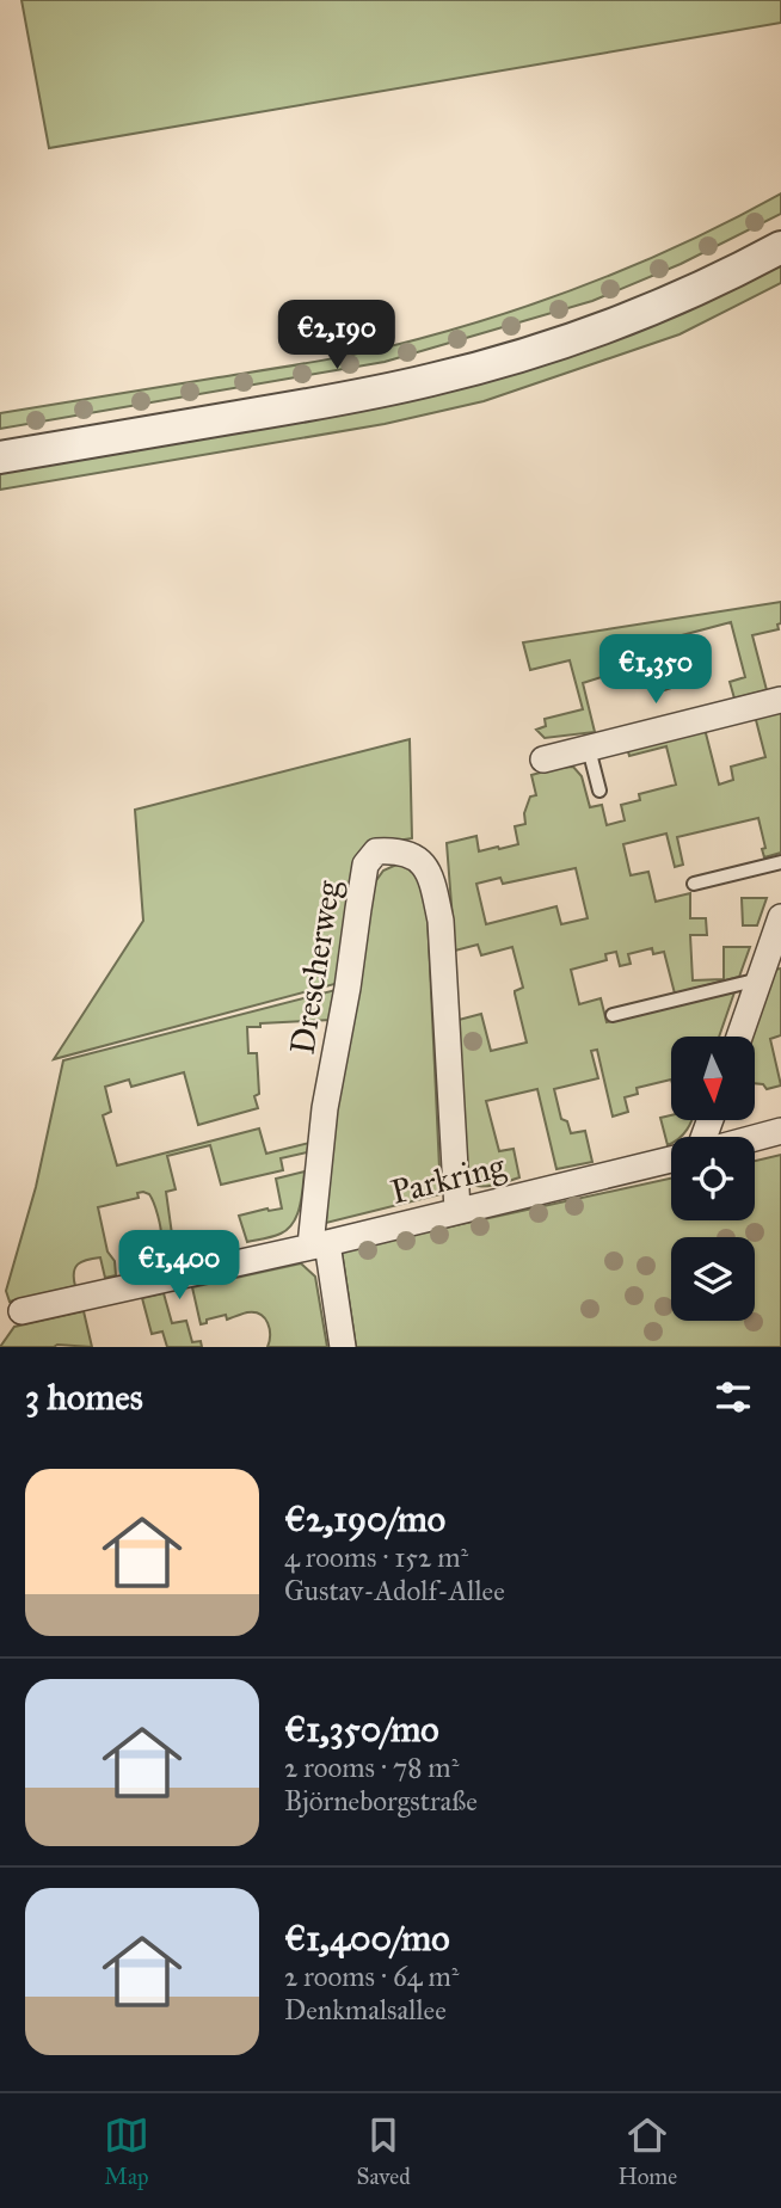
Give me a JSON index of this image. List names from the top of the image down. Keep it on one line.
{"streets":{"street":["Drescherweg","Parkring"]},"crossings":[["Drescherweg","Parkring"]],"north":"bottom","page":{"price":["€2,190","€1,350","€1,400"],"heading":"3 homes","list":[{"name":"€2,190/mo","note":"4 rooms · 152 m² · Gustav-Adolf-Allee"},{"name":"€1,350/mo","note":"2 rooms · 78 m² · Björneborgstraße"},{"name":"€1,400/mo","note":"2 rooms · 64 m² · Denkmalsallee"}],"tabs":["Map","Saved","Home"]}}
